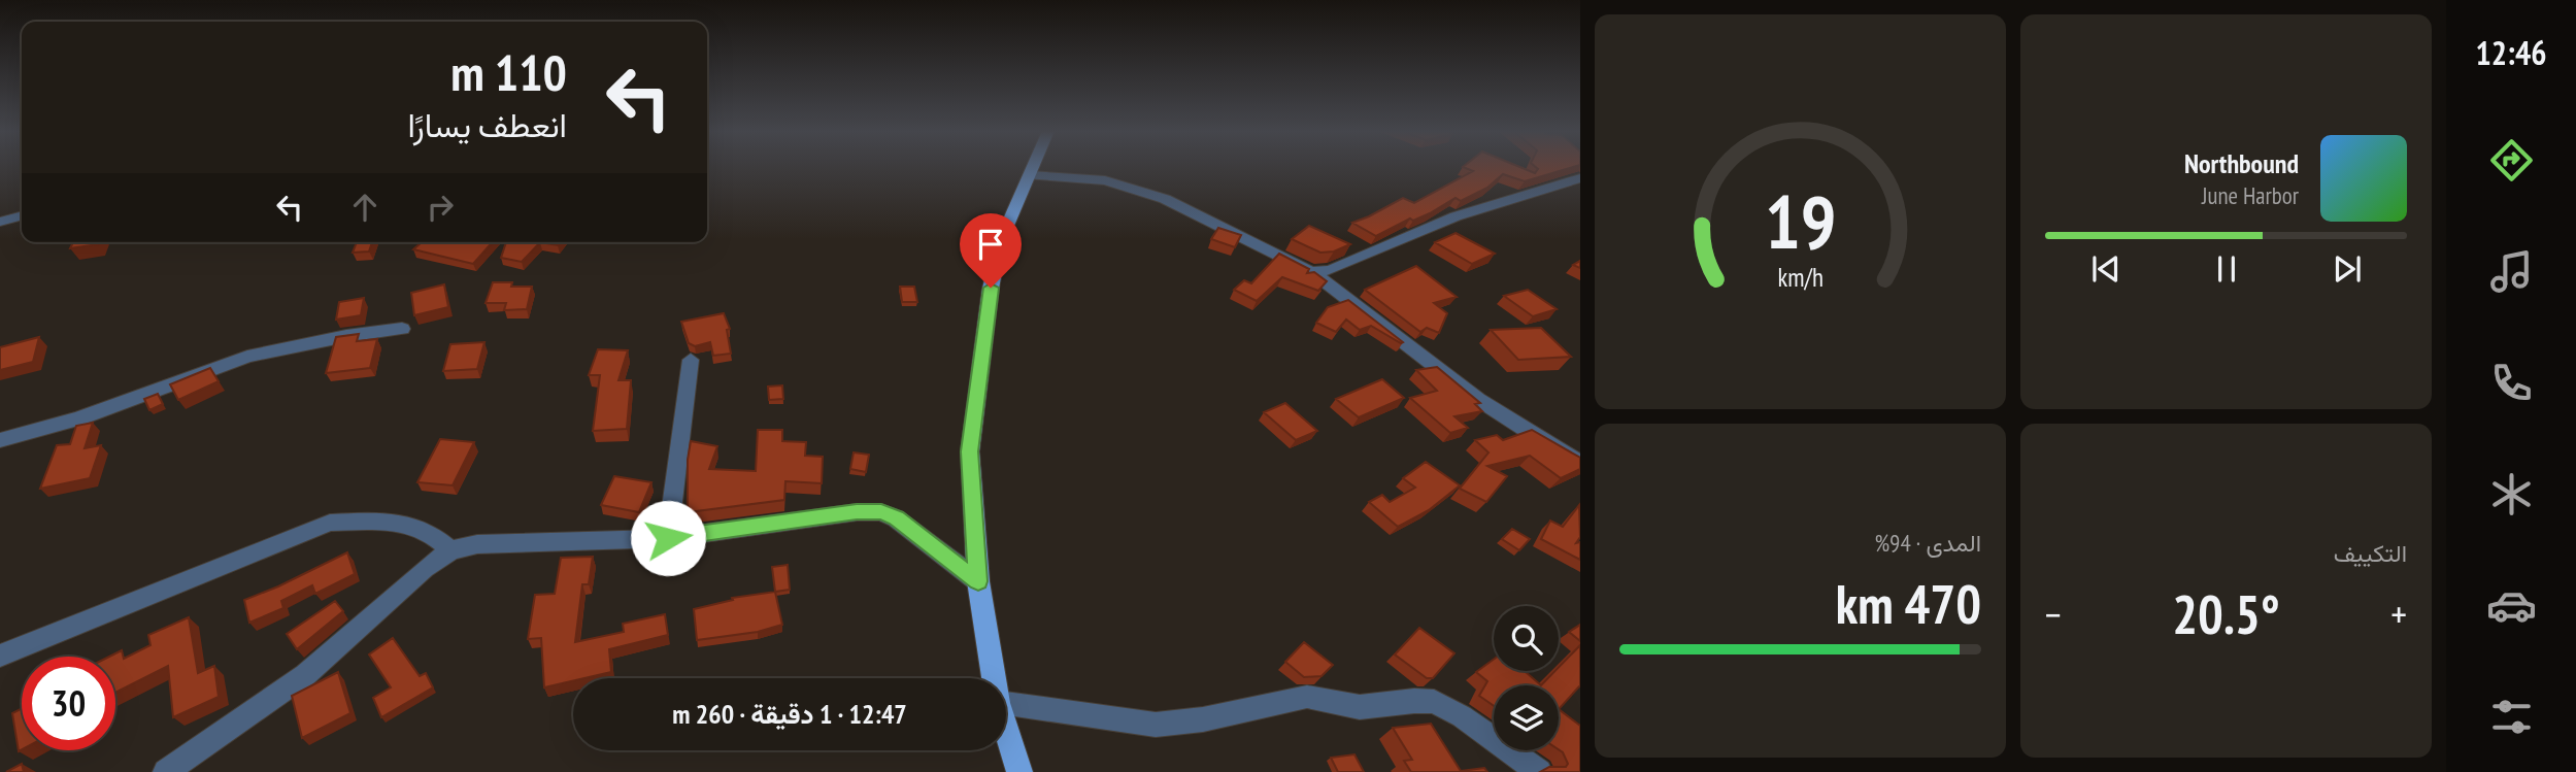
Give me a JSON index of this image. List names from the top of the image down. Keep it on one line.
{"page":{"tabs":"12:46","turn":["110 m","انعطف يسارًا"],"song":["Northbound","June Harbor"],"tile":["التكييف",["المدى · 94%","470 km"]],"heat":["−","20.5°","+"],"limit":"30","trip":"12:47 · 1 دقيقة · 260 m","gauge":["19","km/h"]}}
